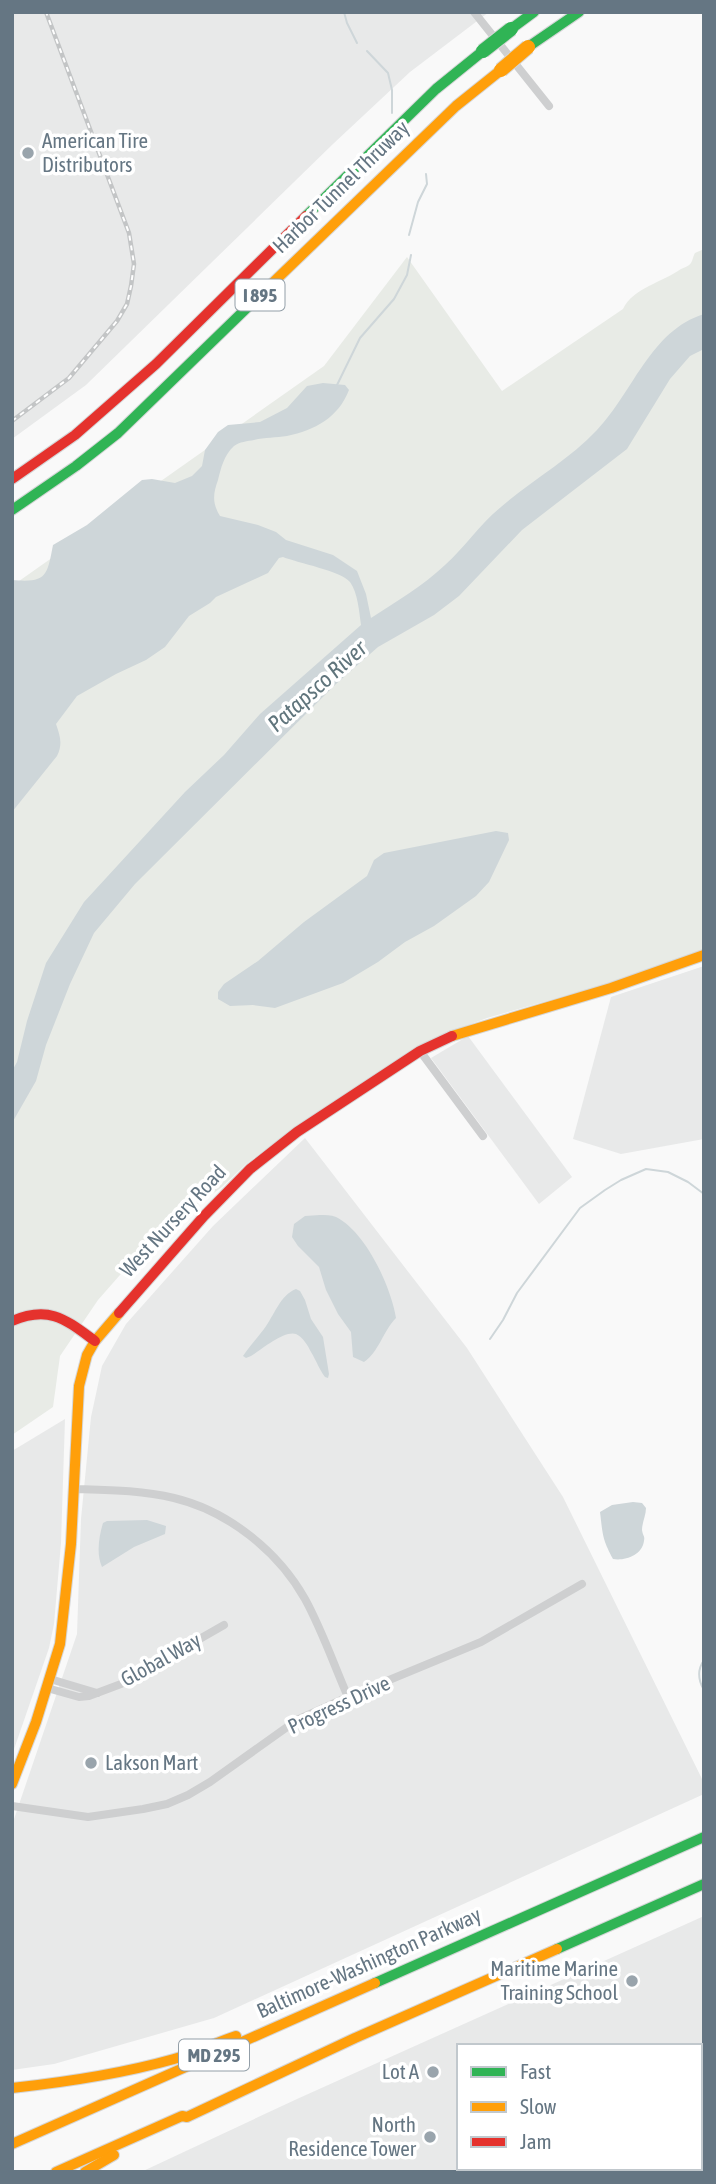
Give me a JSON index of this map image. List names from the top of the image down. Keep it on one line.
{"streets":{"main road":["Harbor Tunnel Thruway","I 895","West Nursery Road","Baltimore-Washington Parkway","MD 295"],"street":["Global Way","Progress Drive"]},"crossings":[["West Nursery Road","Global Way"]],"water":["Patapsco River"],"places":["American Tire Distributors","Lakson Mart","Maritime Marine Training School","Lot A","North Residence Tower"],"legend":["Fast","Slow","Jam"]}
